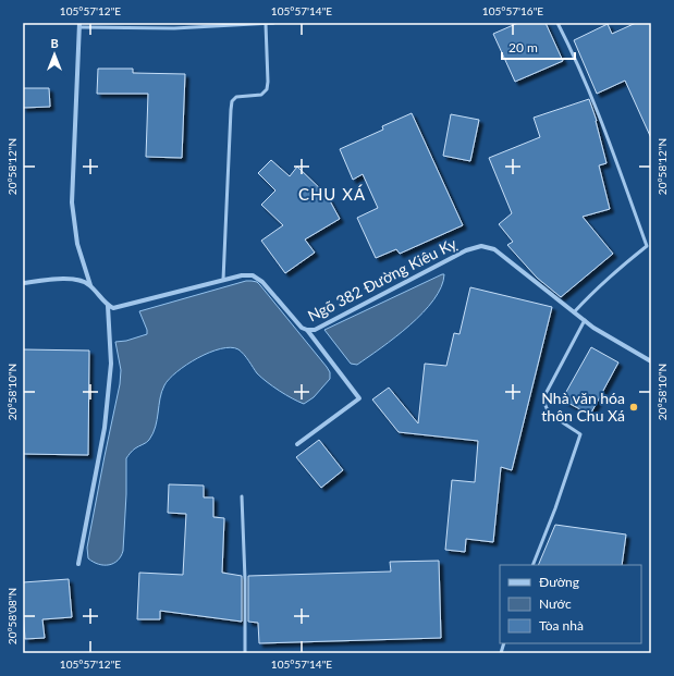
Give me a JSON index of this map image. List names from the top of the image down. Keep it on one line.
{"streets":{"street":["Ngõ 382 Đường Kiêu Kỵ"]},"districts":["CHU XÁ"],"places":["Nhà văn hóa thôn Chu Xá"],"legend":["Đường","Nước","Tòa nhà"],"scale_bar":"20 m","north":"top","coordinates":["105°57'12\"E","105°57'14\"E","105°57'16\"E","20°58'12\"N","20°58'10\"N","20°58'08\"N"]}
